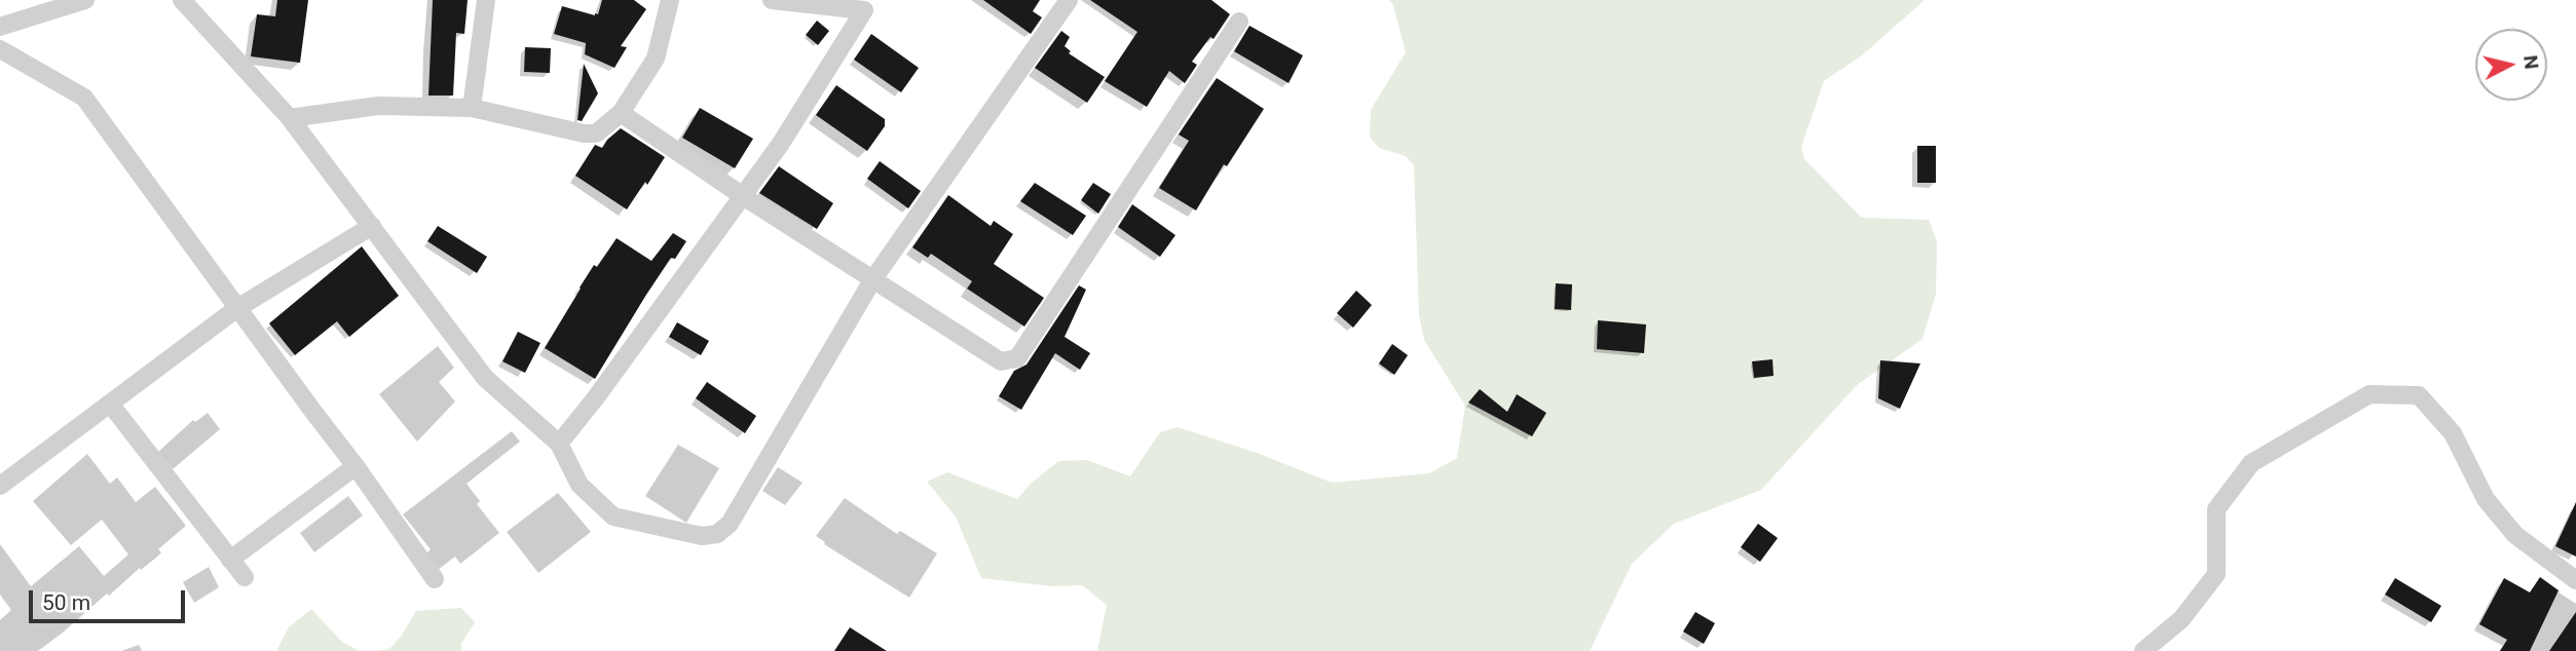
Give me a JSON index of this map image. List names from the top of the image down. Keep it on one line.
{"scale_bar":"50 m","north":"right"}
